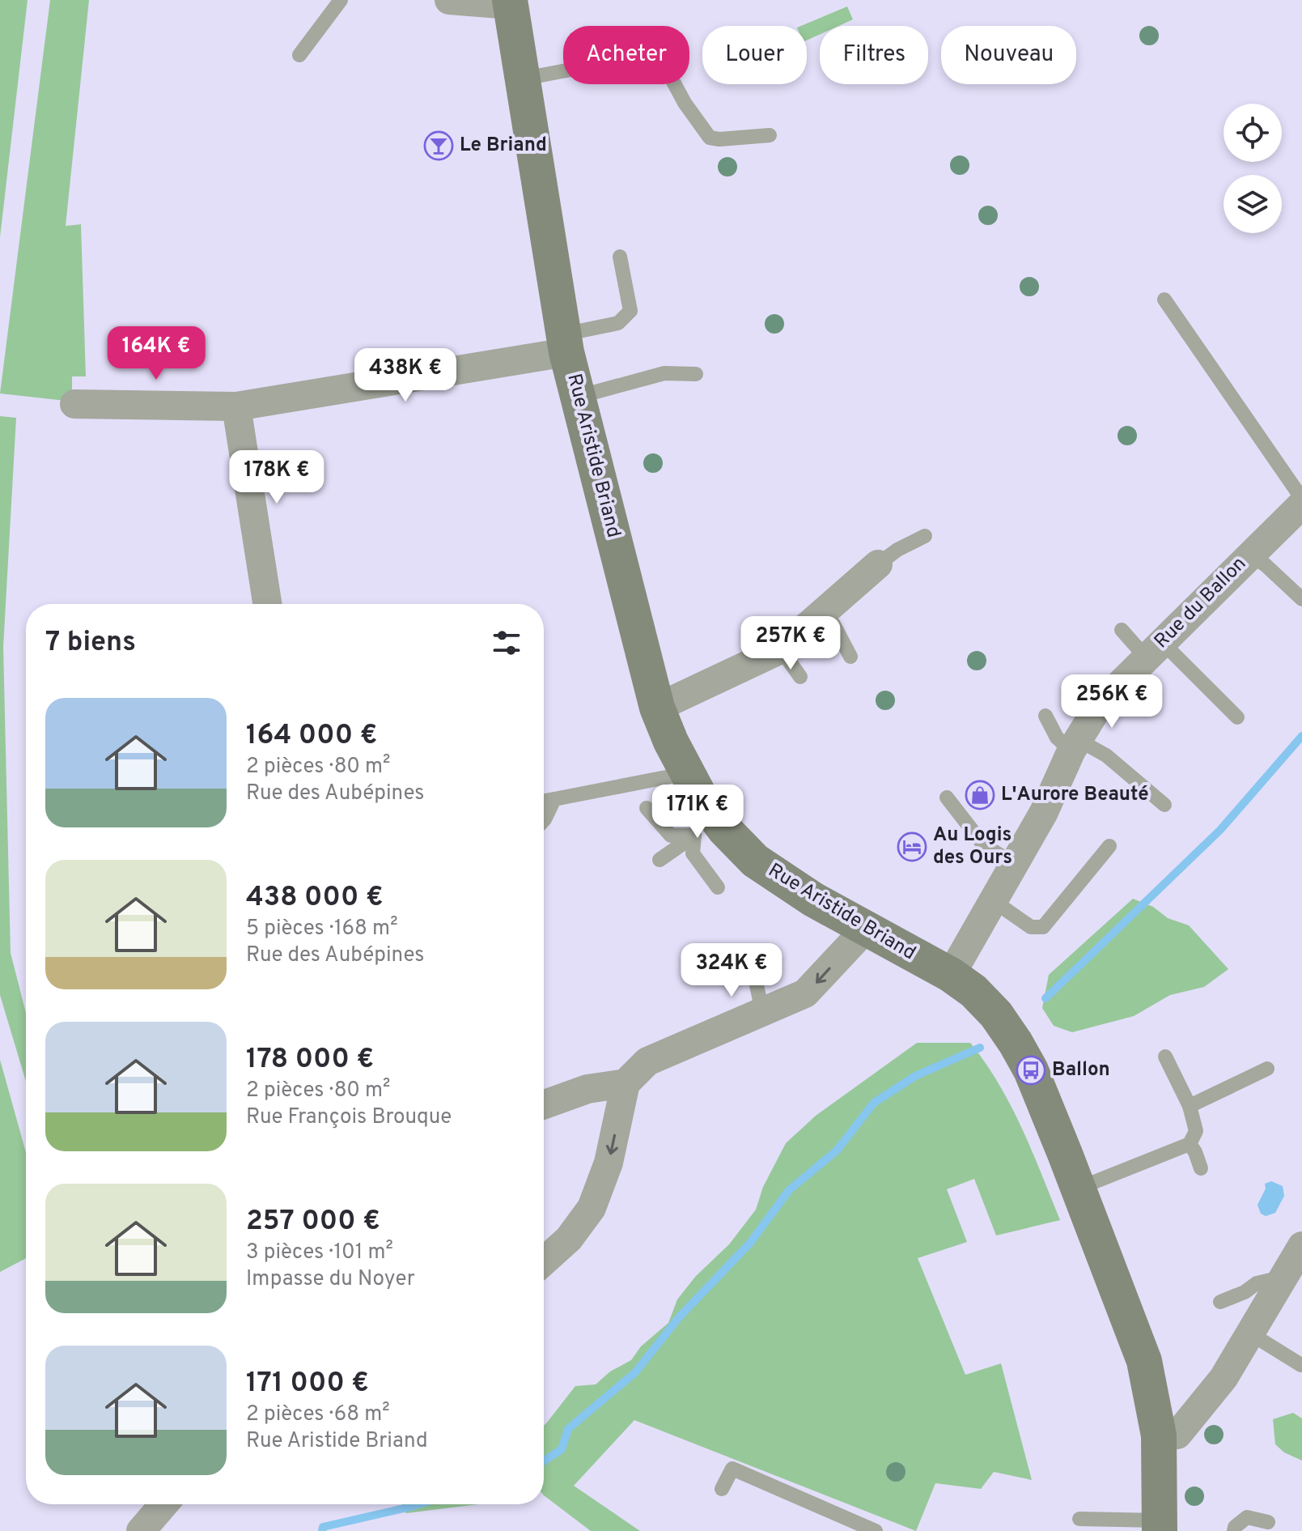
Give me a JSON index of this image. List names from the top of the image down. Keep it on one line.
{"streets":{"street":["Rue Aristide Briand","Rue du Ballon"]},"crossings":[["Rue Aristide Briand","Rue du Ballon"]],"places":{"bar":["Le Briand"],"shop":["L'Aurore Beauté"],"hotel":["Au Logis des Ours"],"bus stop":["Ballon"]},"page":{"chip":["Acheter","Louer","Filtres","Nouveau"],"price":["164K €","438K €","178K €","257K €","256K €","171K €","324K €"],"heading":"7 biens","list":[{"name":"164 000 €","note":"2 pièces · 80 m² · Rue des Aubépines"},{"name":"438 000 €","note":"5 pièces · 168 m² · Rue des Aubépines"},{"name":"178 000 €","note":"2 pièces · 80 m² · Rue François Brouque"},{"name":"257 000 €","note":"3 pièces · 101 m² · Impasse du Noyer"},{"name":"171 000 €","note":"2 pièces · 68 m² · Rue Aristide Briand"}]}}
